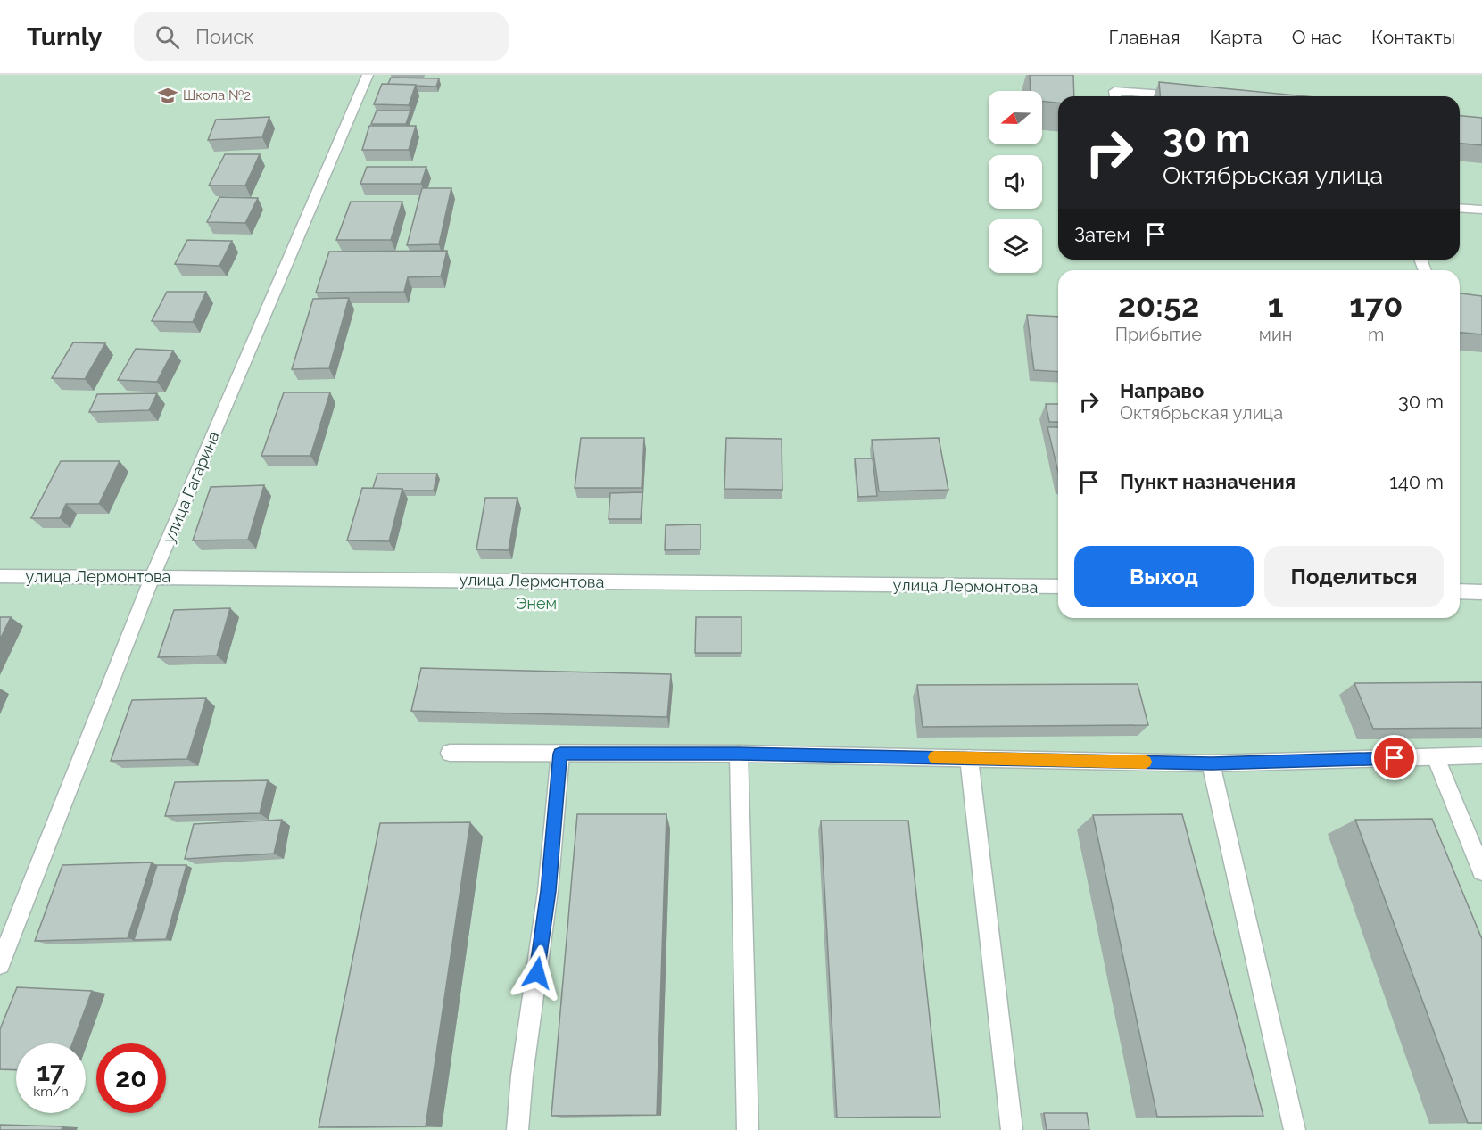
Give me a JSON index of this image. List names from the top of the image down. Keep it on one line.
{"streets":{"street":["улица Гагарина","улица Лермонтова"]},"crossings":[["улица Гагарина","улица Лермонтова"]],"parks":["Энем"],"places":{"school or university":["Школа №2"]},"north":"left","page":{"header":"Turnly","search":"Поиск","nav":["Главная","Карта","О нас","Контакты"],"turn":["30 m","Октябрьская улица"],"then":"Затем","eta":["20:52","Прибытие","1","мин","170","m"],"list":[{"name":"Направо","note":"Октябрьская улица","value":"30 m"},{"name":"Пункт назначения","value":"140 m"}],"buttons":["Выход","Поделиться"],"speed":"17 km/h","limit":"20"}}
